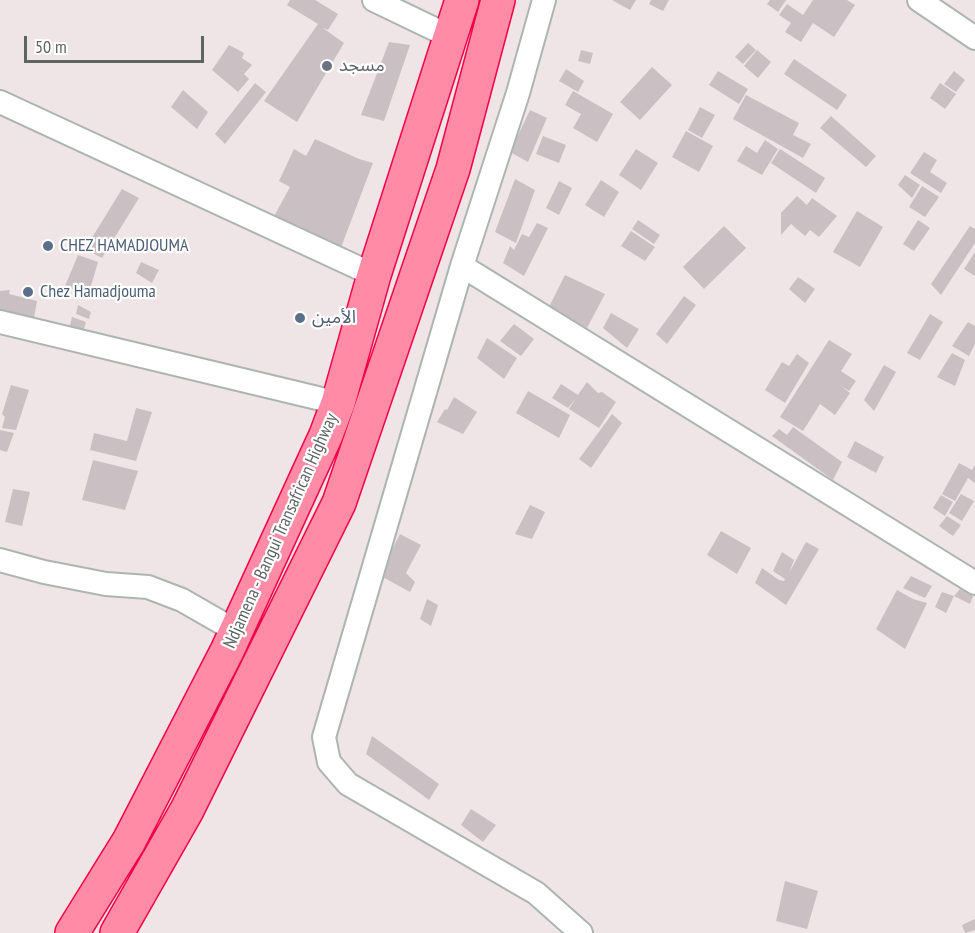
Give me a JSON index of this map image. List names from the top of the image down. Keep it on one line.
{"streets":{"highway":["Ndjamena - Bangui Transafrican Highway"]},"places":["مسجد","CHEZ HAMADJOUMA","Chez Hamadjouma","الأمين"],"scale_bar":"50 m"}
